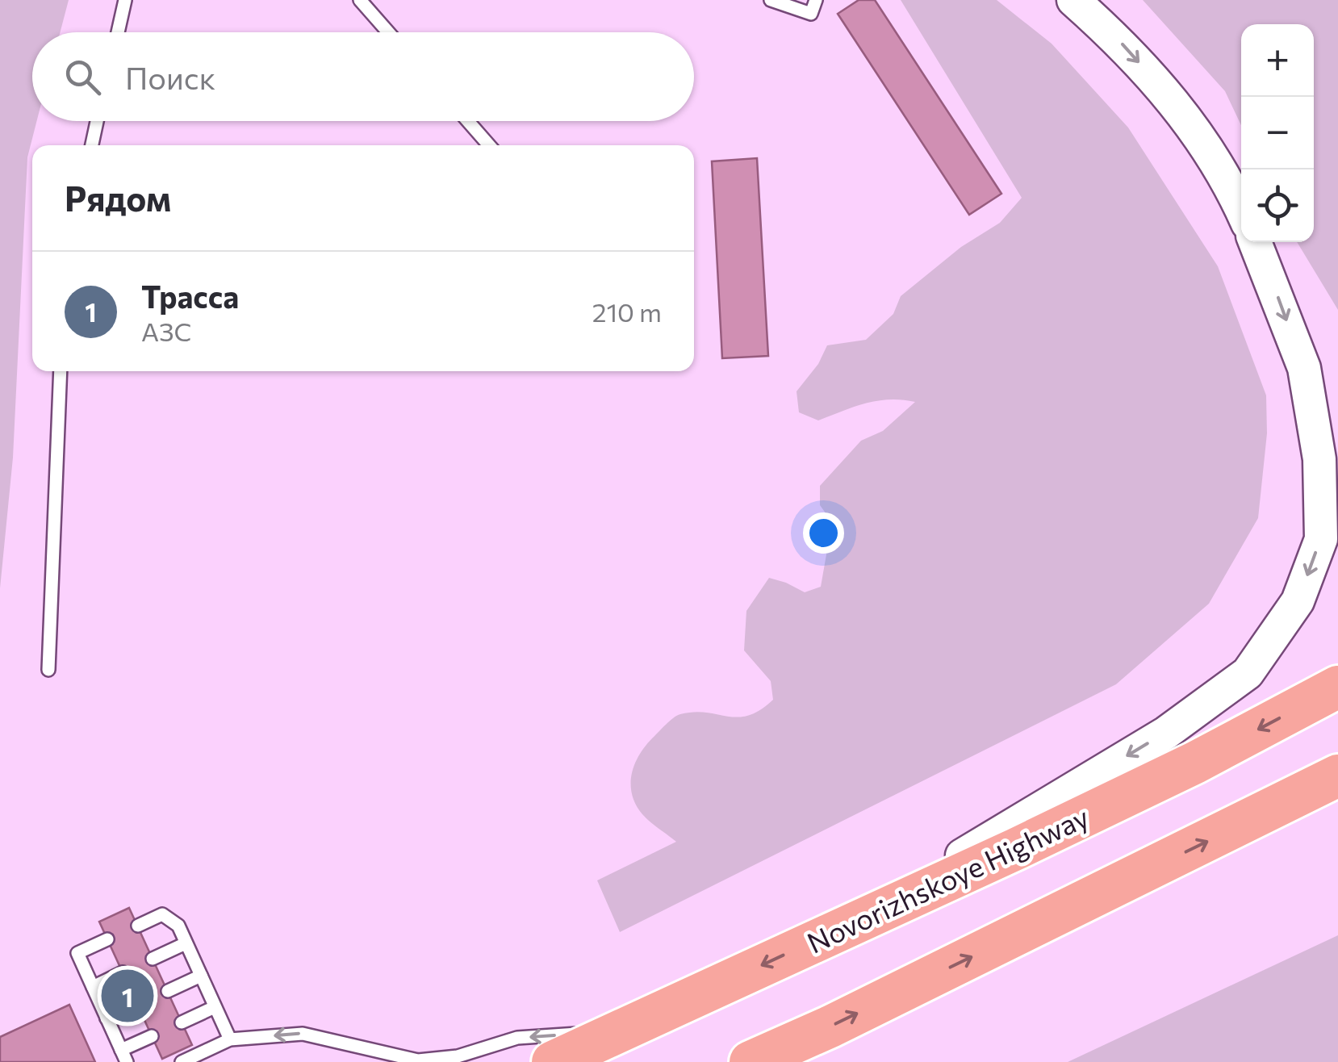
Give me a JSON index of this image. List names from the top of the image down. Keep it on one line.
{"streets":{"highway":["Novorizhskoye Highway"]},"page":{"map_buttons":["+","−"],"search":"Поиск","heading":"Рядом","list":[{"mark":"1","name":"Трасса","note":"АЗС","value":"210 m"}],"pins":"1"}}
